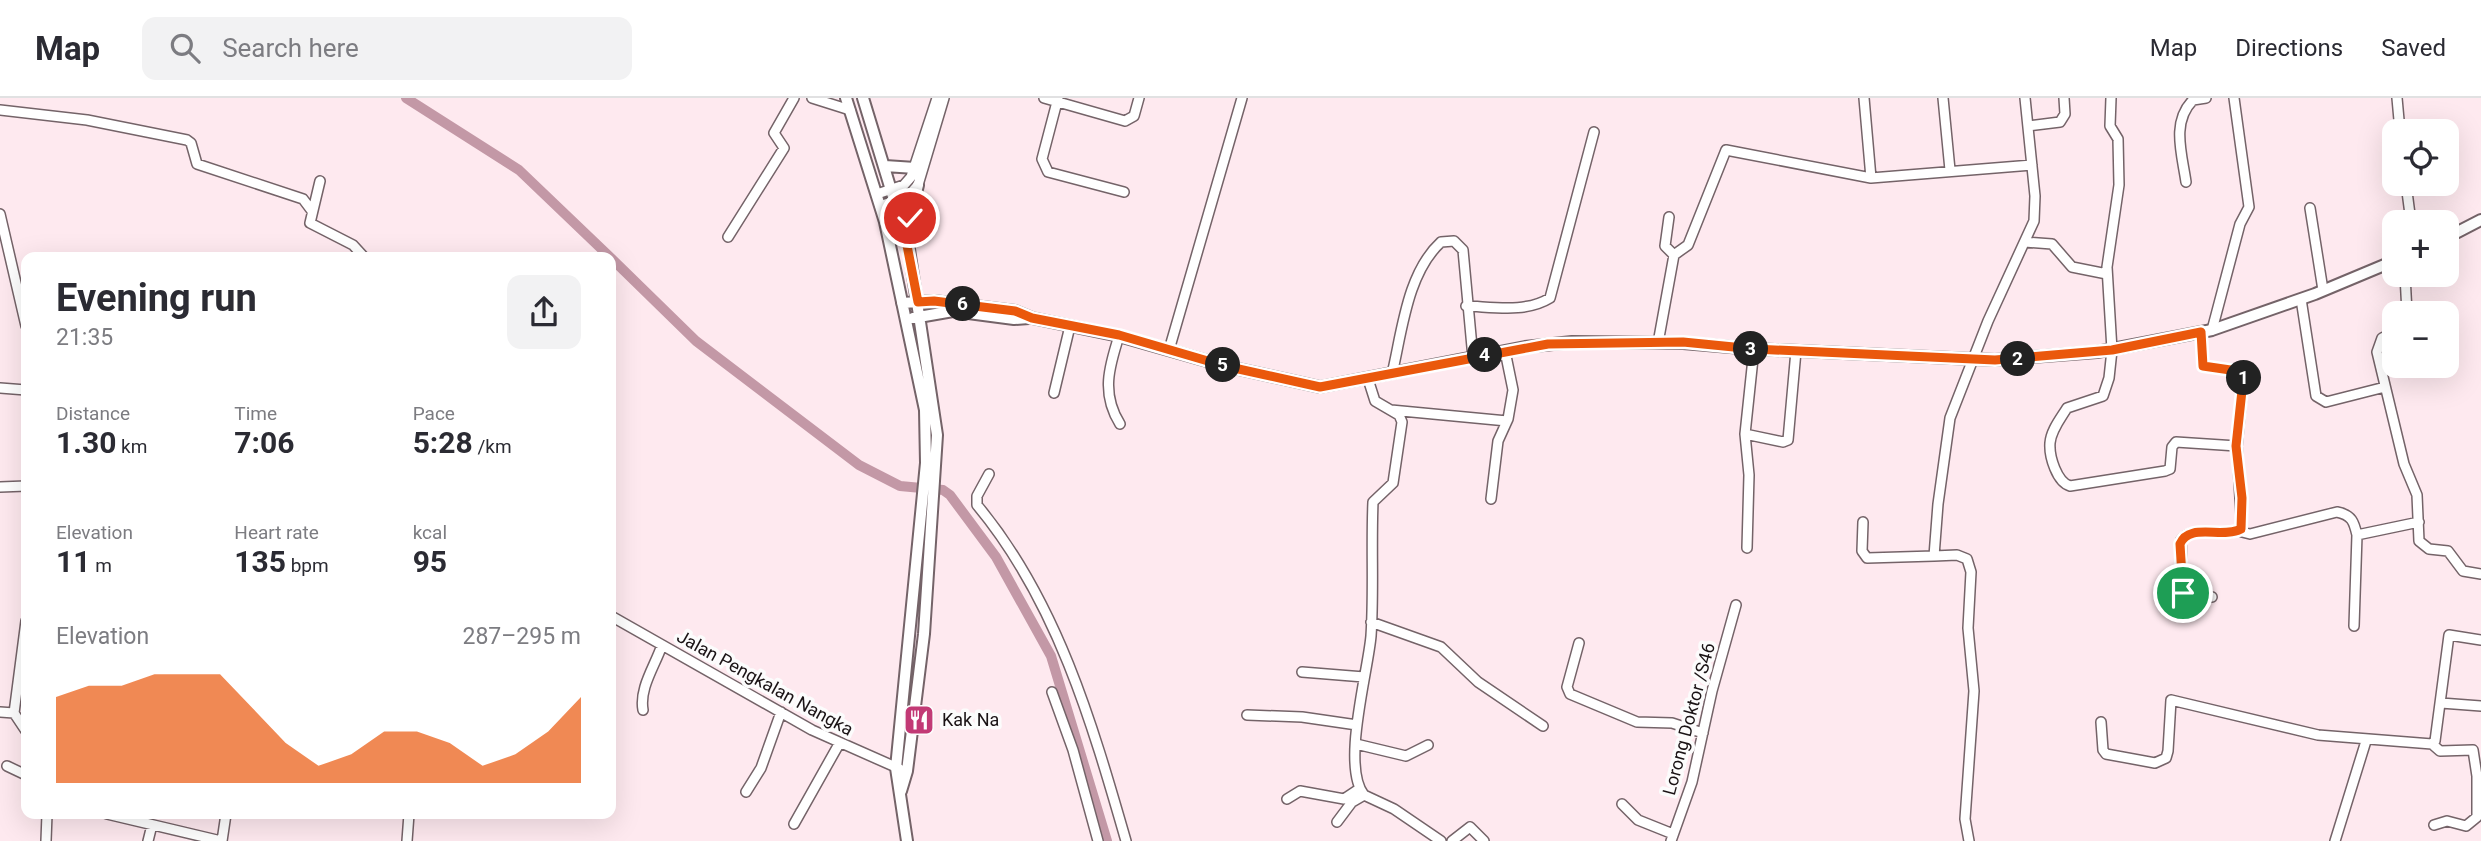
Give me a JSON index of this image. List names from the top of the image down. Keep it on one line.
{"streets":{"street":["Jalan Pengkalan Nangka","Lorong Doktor /S46"]},"places":{"restaurant":["Kak Na"]},"page":{"header":"Map","search":"Search here","nav":["Map","Directions","Saved"],"map_buttons":["+","−"],"heading":["Evening run","21:35"],"pins":["6","3","4","2","5","1"],"stats":[["Distance","1.30 km"],["Time","7:06"],["Pace","5:28 /km"],["Elevation","11 m"],["Heart rate","135 bpm"],["kcal","95"]],"chart":["Elevation","287–295 m"]}}
